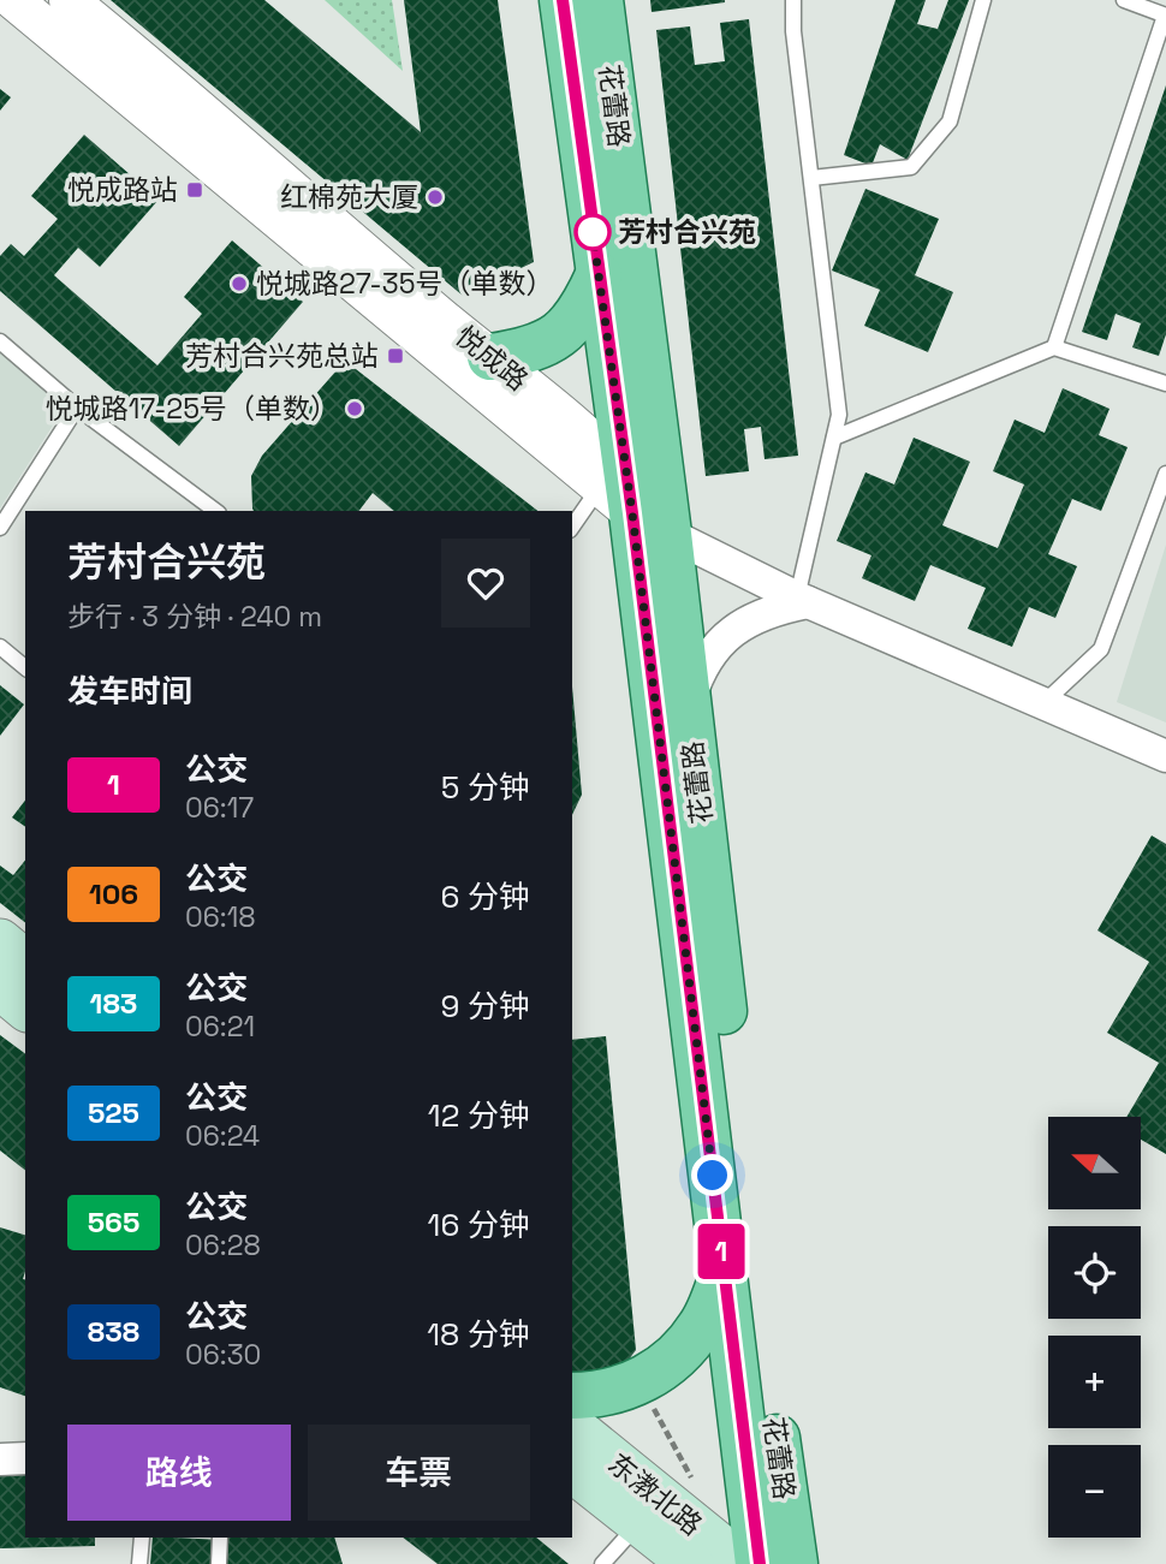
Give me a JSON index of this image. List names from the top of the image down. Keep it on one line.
{"streets":{"main road":["花蕾路","东漖北路"],"street":["悦成路"]},"crossings":[["花蕾路","悦成路"]],"places":{"transit":["悦成路站","芳村合兴苑总站"],"other":["红棉苑大厦","芳村合兴苑","悦城路27-35号（单数）","悦城路17-25号（单数）"]},"lines":["bus line 1"],"north":"left","page":{"on_map":"1","heading":[["芳村合兴苑","步行 · 3 分钟 · 240 m"],"发车时间"],"list":[{"mark":"1","name":"公交","note":"06:17","value":"5 分钟"},{"mark":"106","name":"公交","note":"06:18","value":"6 分钟"},{"mark":"183","name":"公交","note":"06:21","value":"9 分钟"},{"mark":"525","name":"公交","note":"06:24","value":"12 分钟"},{"mark":"565","name":"公交","note":"06:28","value":"16 分钟"},{"mark":"838","name":"公交","note":"06:30","value":"18 分钟"}],"map_buttons":["+","−"],"buttons":["路线","车票"]}}
